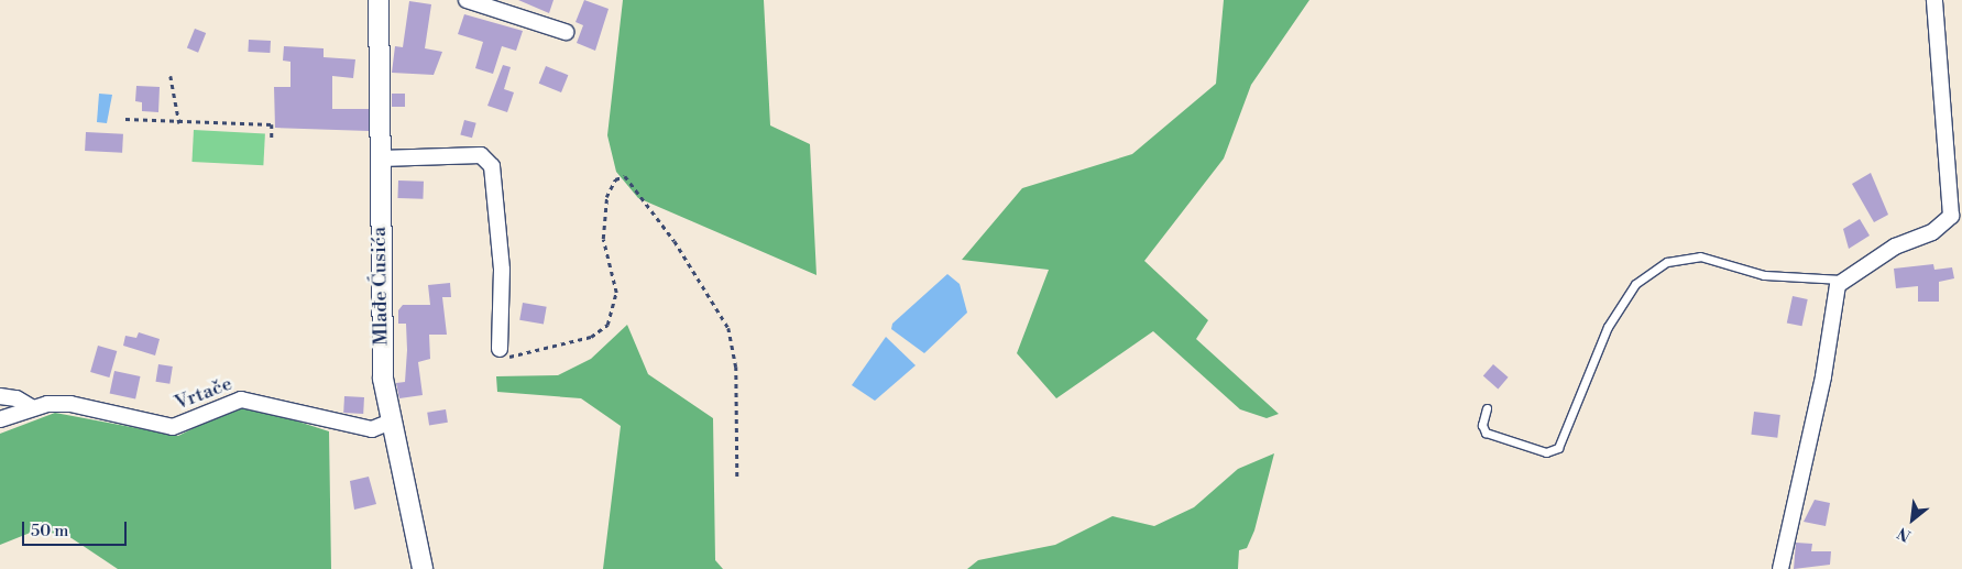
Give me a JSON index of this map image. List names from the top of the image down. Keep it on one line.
{"streets":{"street":["Mlađe Ćusića","Vrtače"]},"crossings":[["Mlađe Ćusića","Vrtače"]],"scale_bar":"50 m","north":"bottom left"}
